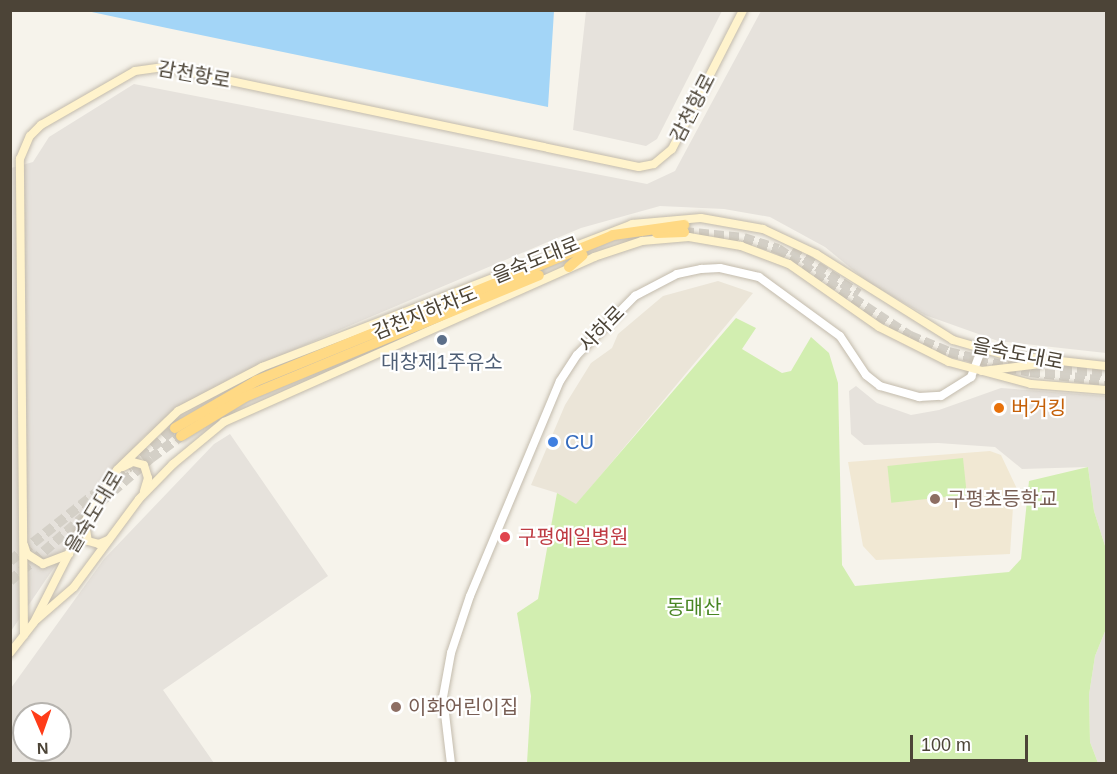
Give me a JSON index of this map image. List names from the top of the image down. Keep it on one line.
{"streets":{"highway":["감천지하차도"],"main road":["감천항로","을숙도대로"],"street":["사하로"]},"crossings":[["감천항로","을숙도대로"],["을숙도대로","사하로"]],"parks":["동매산"],"places":["대창제1주유소","버거킹","CU","구평초등학교","구평예일병원","이화어린이집"],"scale_bar":"100 m","north":"bottom"}
